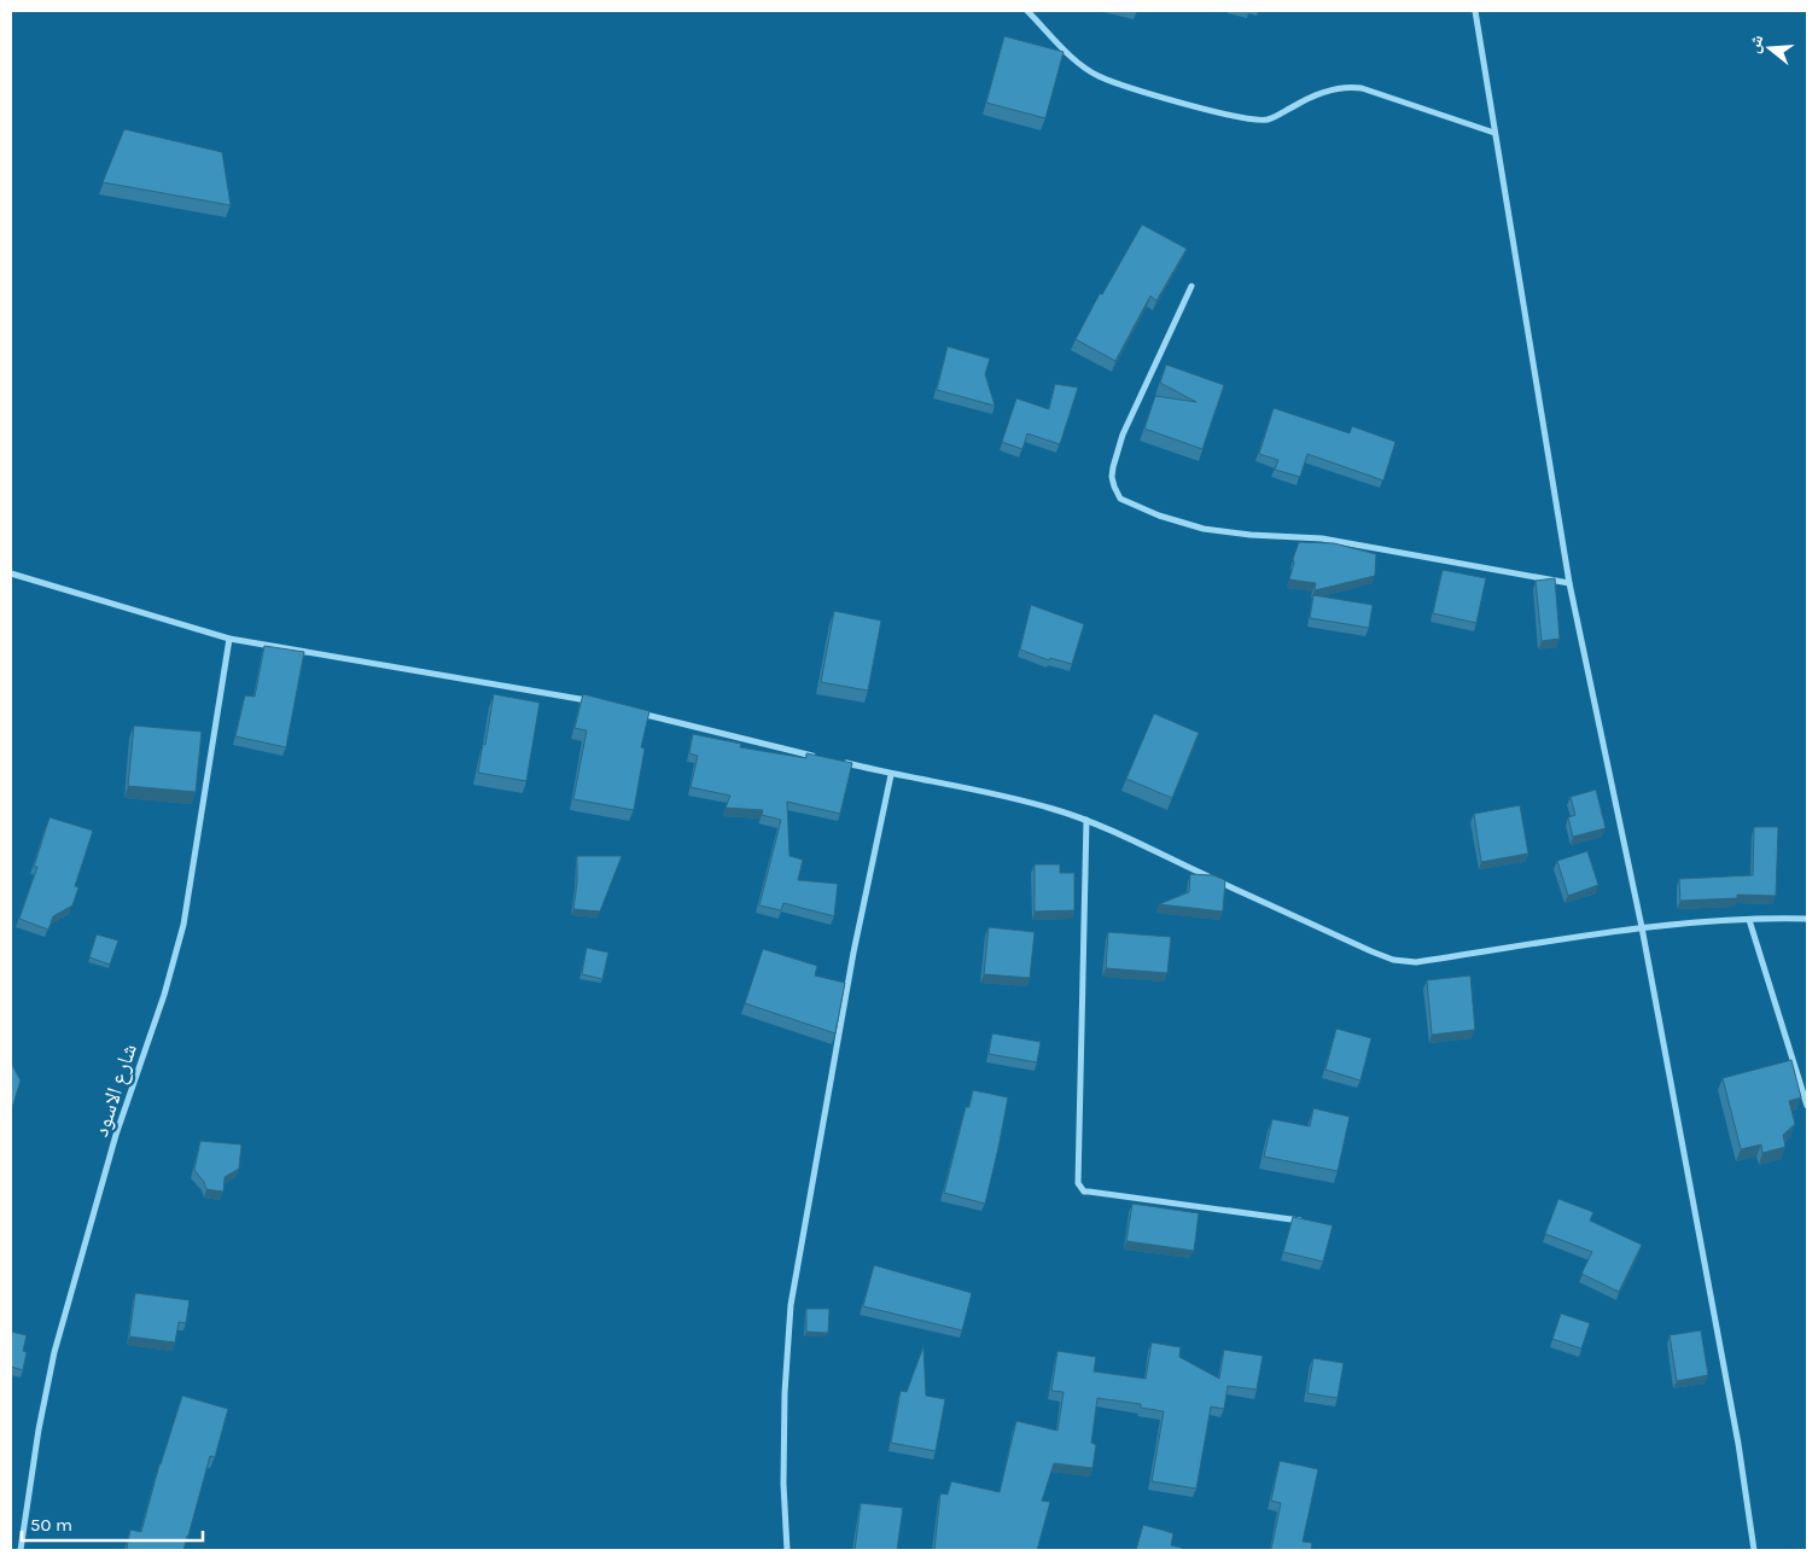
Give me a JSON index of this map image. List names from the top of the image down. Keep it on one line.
{"streets":{"street":["شارع الاسود"]},"scale_bar":"50 m","north":"left"}
